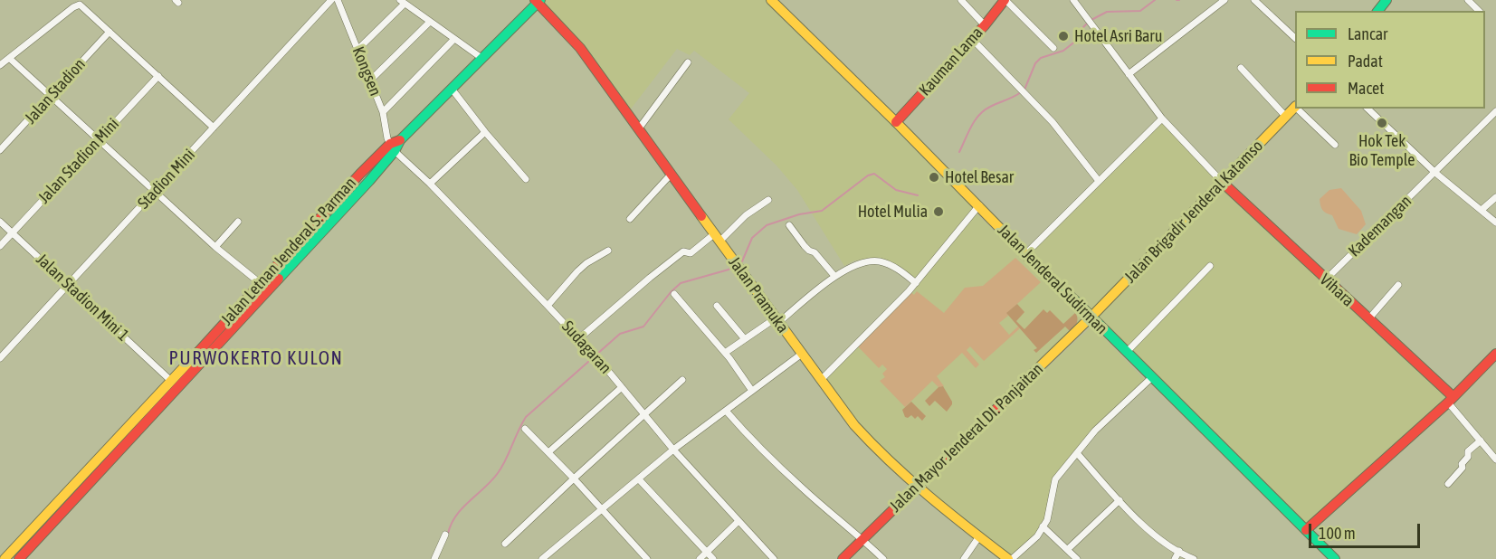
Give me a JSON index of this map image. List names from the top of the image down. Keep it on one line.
{"streets":{"street":["Kauman Lama","Kongsen","Jalan Stadion","Jalan Stadion Mini","Stadion Mini","Jalan Brigadir Jenderal Katamso","Kademangan","Jalan Letnan Jenderal S. Parman","Jalan Jenderal Sudirman","Vihara","Jalan Pramuka","Jalan Stadion Mini 1","Sudagaran","Jalan Mayor Jenderal DI. Panjaitan"]},"crossings":[["Kauman Lama","Jalan Jenderal Sudirman"],["Kongsen","Jalan Letnan Jenderal S. Parman"],["Kongsen","Sudagaran"],["Jalan Stadion Mini","Jalan Stadion Mini 1"],["Stadion Mini","Jalan Stadion Mini 1"],["Jalan Brigadir Jenderal Katamso","Jalan Jenderal Sudirman"],["Jalan Brigadir Jenderal Katamso","Vihara"],["Jalan Brigadir Jenderal Katamso","Jalan Mayor Jenderal DI. Panjaitan"],["Kademangan","Vihara"],["Jalan Letnan Jenderal S. Parman","Jalan Pramuka"],["Jalan Letnan Jenderal S. Parman","Jalan Stadion Mini 1"],["Jalan Letnan Jenderal S. Parman","Sudagaran"],["Jalan Jenderal Sudirman","Jalan Mayor Jenderal DI. Panjaitan"],["Jalan Pramuka","Jalan Mayor Jenderal DI. Panjaitan"]],"districts":["PURWOKERTO KULON"],"places":["Hotel Asri Baru","Hok Tek Bio Temple","Hotel Besar","Hotel Mulia"],"legend":["Lancar","Padat","Macet"],"scale_bar":"100 m"}
